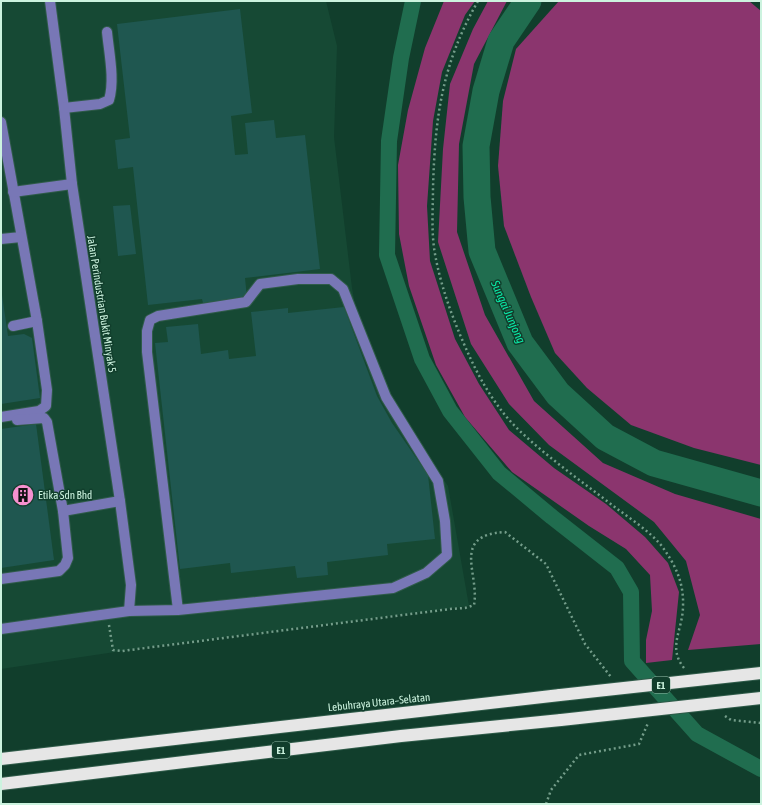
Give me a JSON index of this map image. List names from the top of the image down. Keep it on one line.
{"streets":{"highway":["E1","Lebuhraya Utara–Selatan"],"street":["Jalan Perindustrian Bukit Minyak 5"]},"water":["Sungai Junjong"],"places":{"building":["Etika Sdn Bhd"]}}
